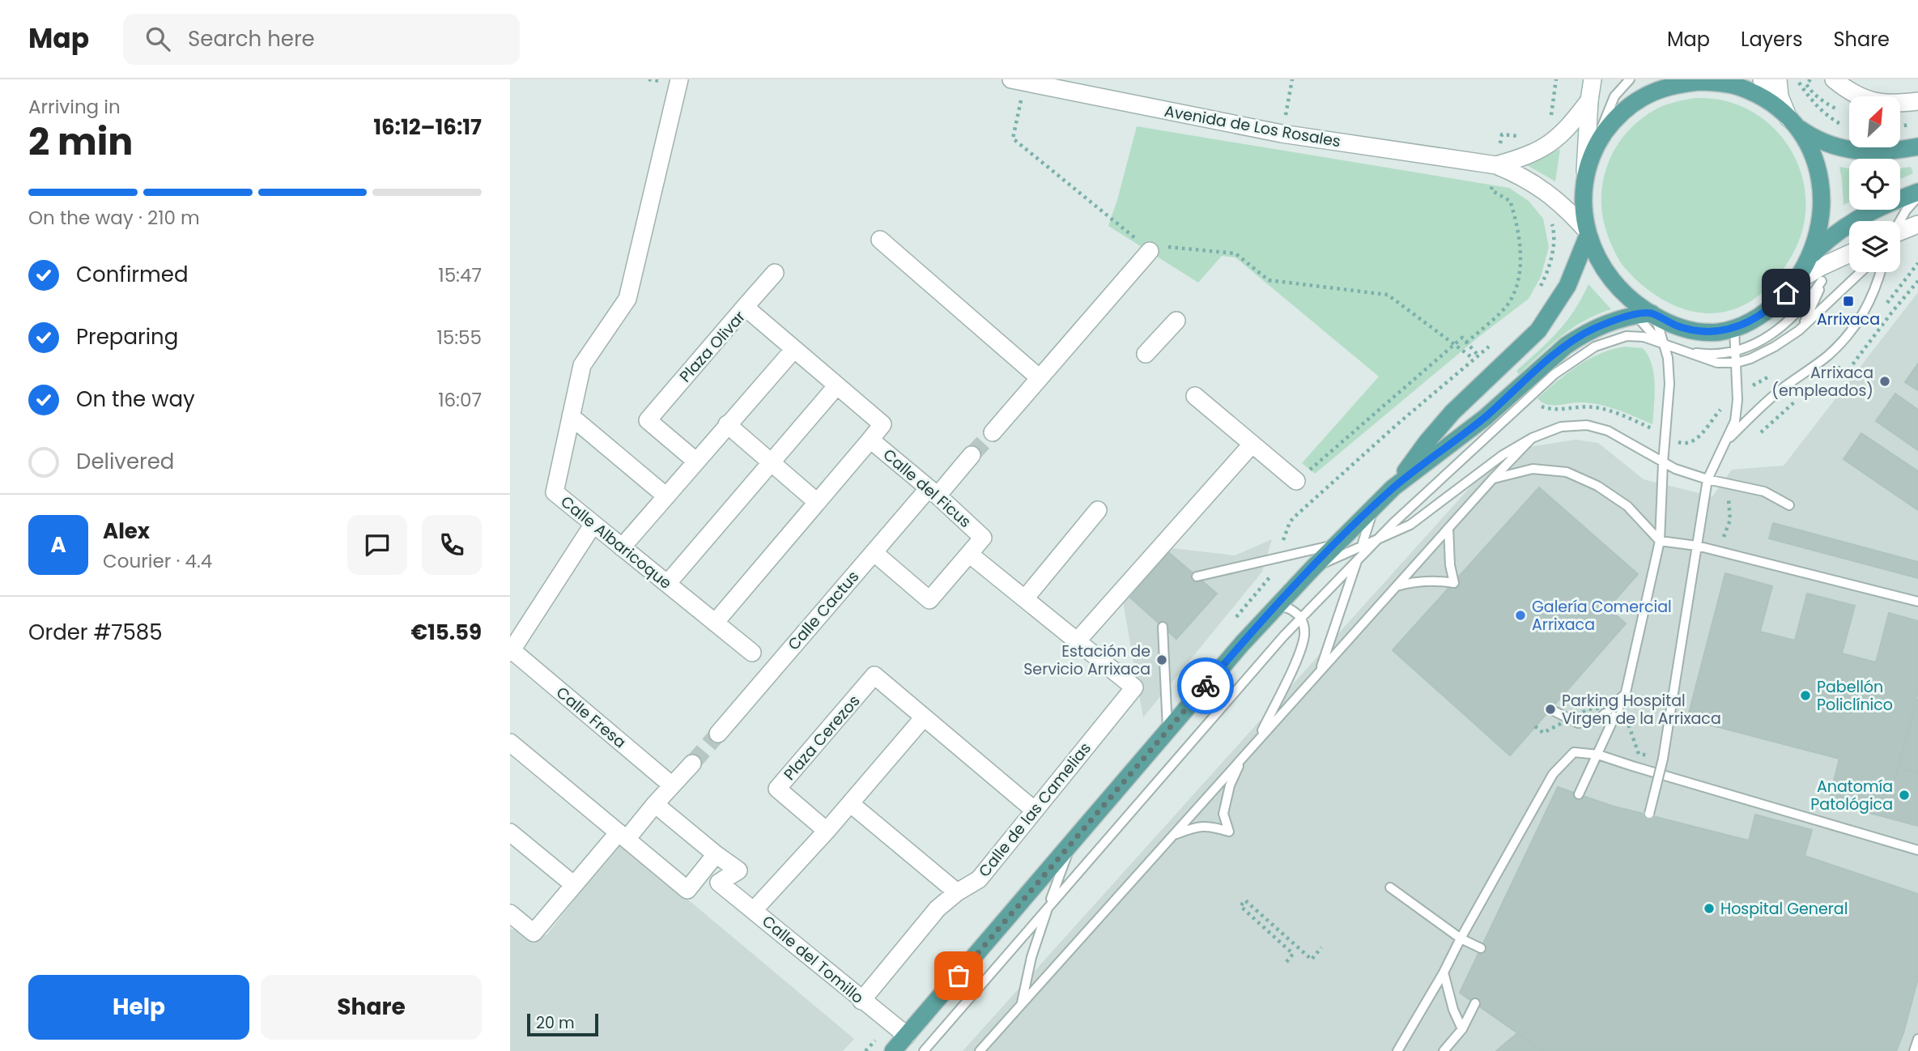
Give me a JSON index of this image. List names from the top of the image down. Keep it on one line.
{"streets":{"street":["Avenida de Los Rosales","Plaza Olivar","Calle del Ficus","Calle Albaricoque","Calle Cactus","Calle Fresa","Plaza Cerezos","Calle de las Camelias","Calle del Tomillo"]},"crossings":[["Plaza Olivar","Calle del Ficus"],["Calle del Ficus","Calle Cactus"],["Calle de las Camelias","Calle del Tomillo"]],"places":{"transit":["Arrixaca"],"other":["Arrixaca (empleados)","Galería Comercial Arrixaca","Estación de Servicio Arrixaca","Pabellón Policlínico","Parking Hospital Virgen de la Arrixaca","Anatomía Patológica","Hospital General"]},"scale_bar":"20 m","north":"top right","page":{"header":"Map","search":"Search here","nav":["Map","Layers","Share"],"heading":["2 min","Arriving in","16:12–16:17"],"panel":["Alex","Courier · 4.4","Order #7585","€15.59"],"bar":"On the way · 210 m","list":[["Confirmed","15:47"],["Preparing","15:55"],["On the way","16:07"],"Delivered"],"round":"A","buttons":["Help","Share"],"scale":"20 m"}}
